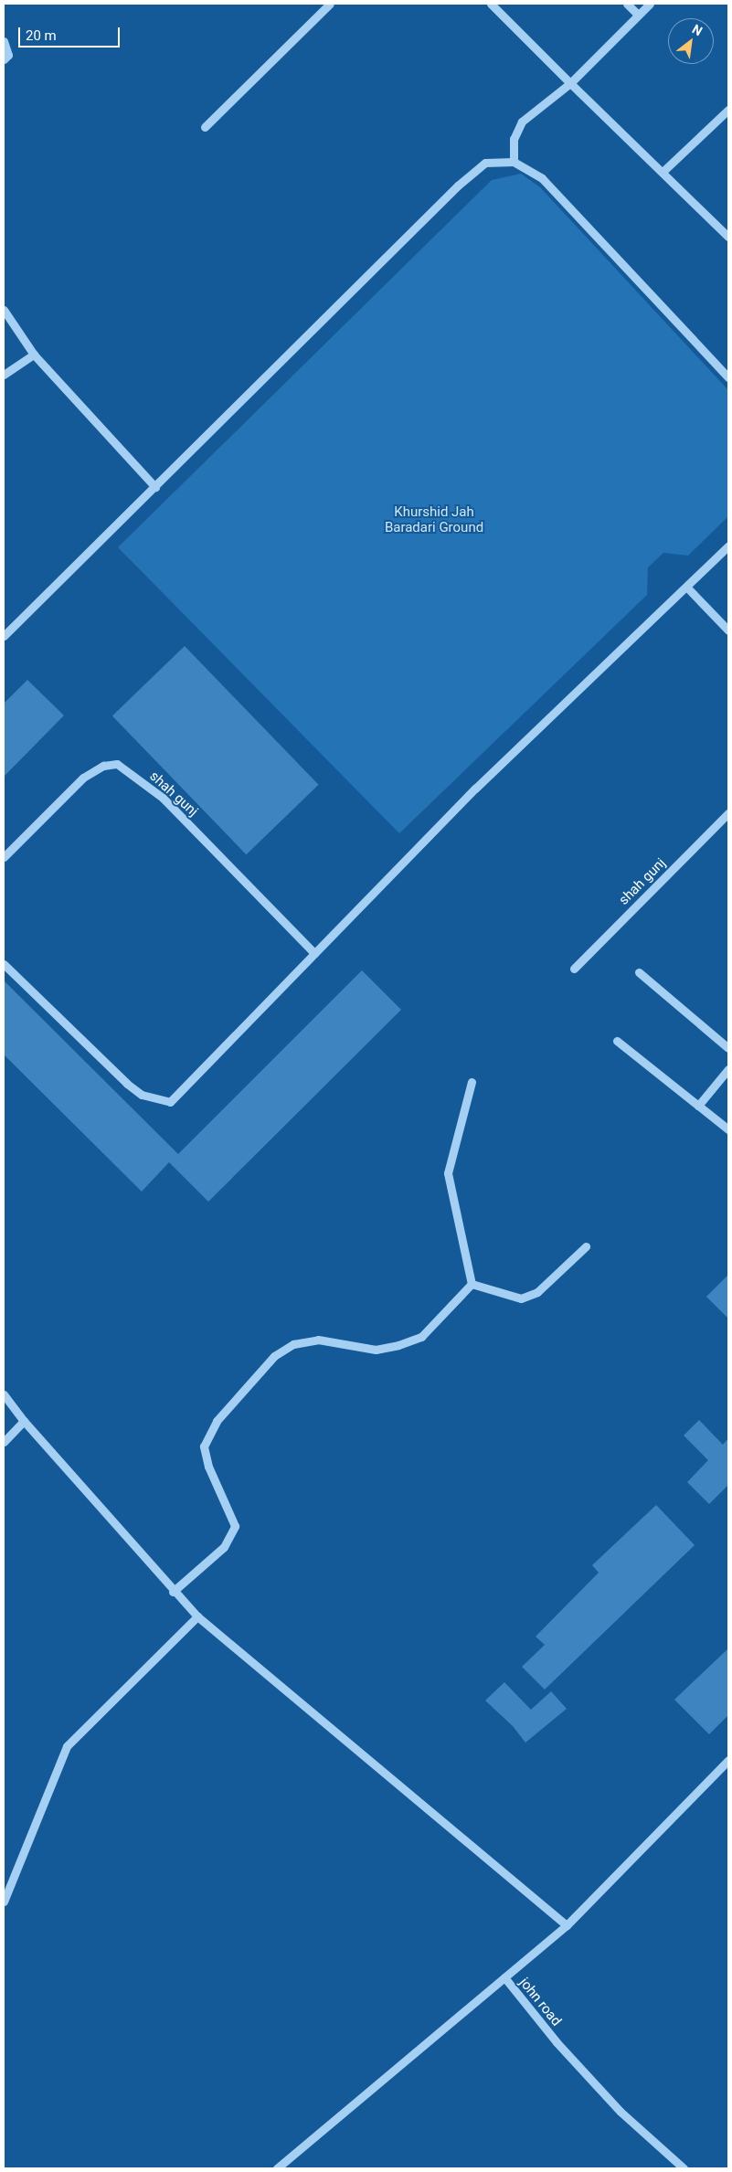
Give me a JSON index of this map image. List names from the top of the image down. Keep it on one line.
{"streets":{"street":["shah gunj","john road"]},"parks":["Khurshid Jah Baradari Ground"],"scale_bar":"20 m","north":"top right"}
